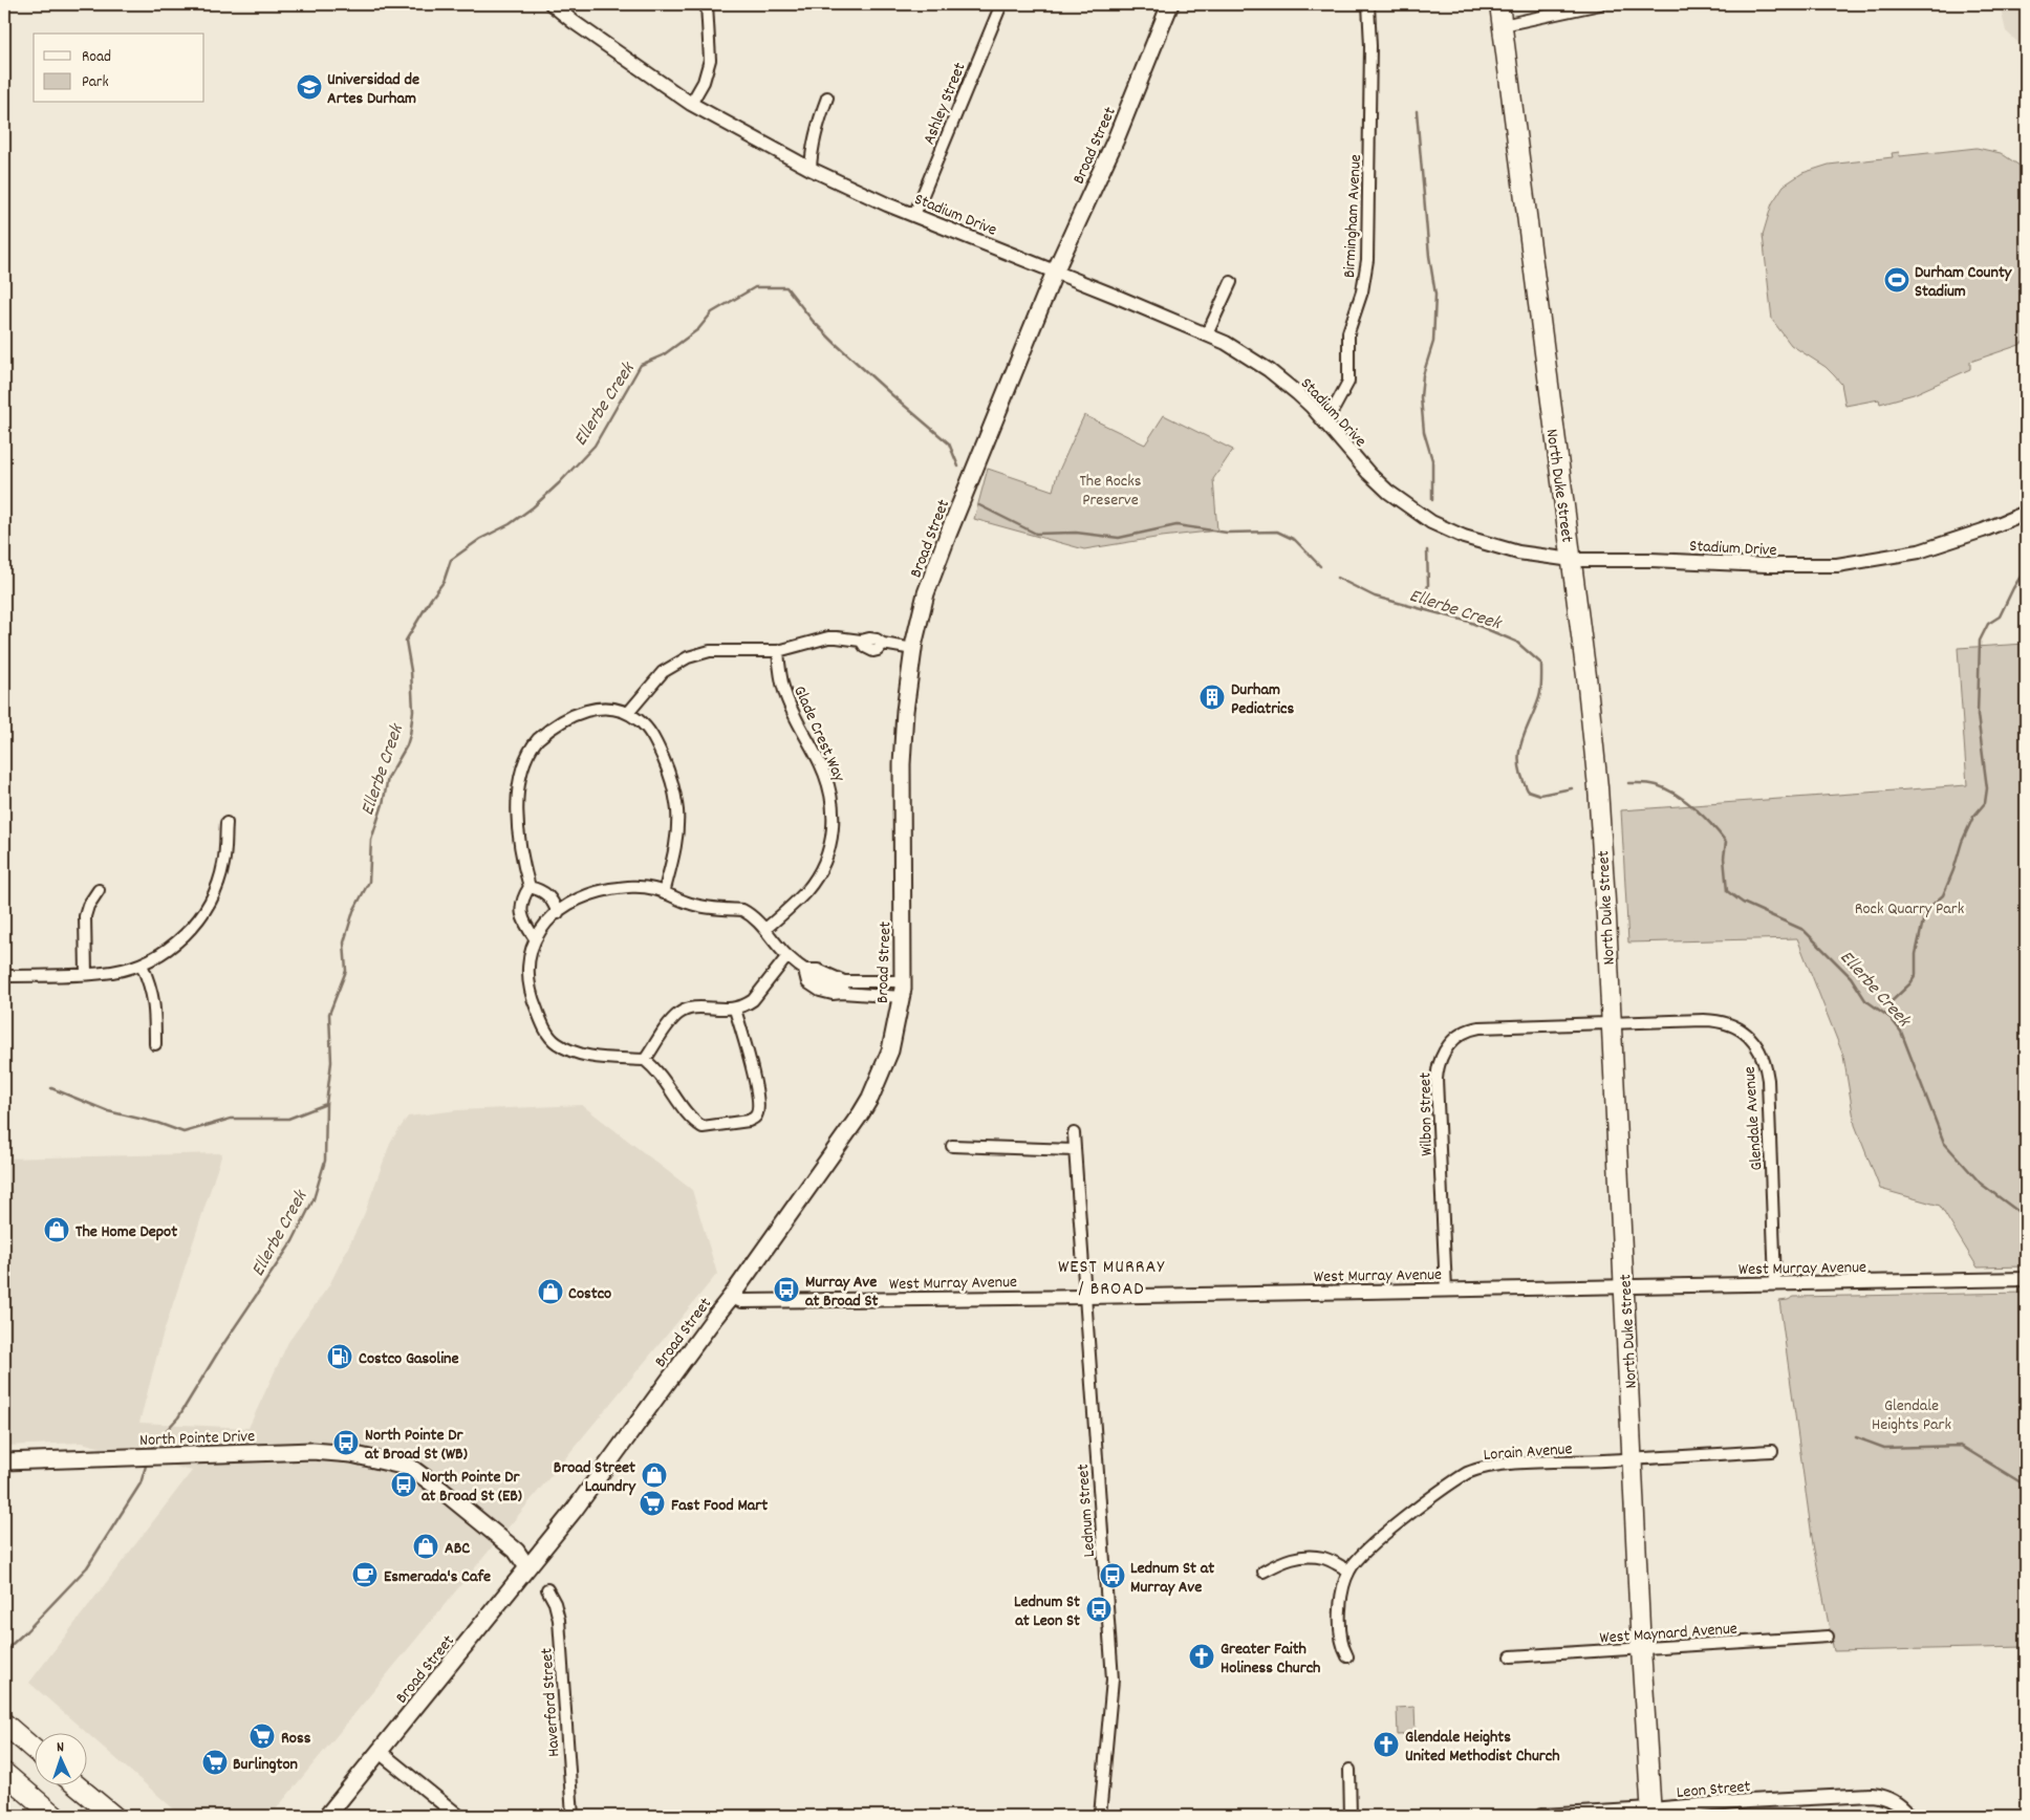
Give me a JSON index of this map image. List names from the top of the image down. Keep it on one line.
{"streets":{"highway":["North Duke Street"],"main road":["Broad Street","North Pointe Drive"],"street":["Ashley Street","Stadium Drive","Birmingham Avenue","Glade Crest Way","Wilbon Street","Glendale Avenue","West Murray Avenue","Lorain Avenue","Lednum Street","West Maynard Avenue","Haverford Street","Leon Street"]},"crossings":[["Ashley Street","Stadium Drive"],["Broad Street","Stadium Drive"],["Broad Street","West Murray Avenue"],["Broad Street","North Pointe Drive"],["Stadium Drive","Birmingham Avenue"],["Stadium Drive","North Duke Street"],["North Duke Street","Wilbon Street"],["North Duke Street","Glendale Avenue"],["North Duke Street","West Murray Avenue"],["North Duke Street","Lorain Avenue"],["North Duke Street","West Maynard Avenue"],["North Duke Street","Leon Street"],["Wilbon Street","Glendale Avenue"],["Wilbon Street","West Murray Avenue"],["Glendale Avenue","West Murray Avenue"],["West Murray Avenue","Lednum Street"]],"districts":["WEST MURRAY / BROAD"],"water":["Ellerbe Creek"],"parks":["The Rocks Preserve","Rock Quarry Park","Glendale Heights Park"],"places":{"school or university":["Universidad de Artes Durham"],"sports":["Durham County Stadium"],"building":["Durham Pediatrics"],"shop":["The Home Depot","Costco","Broad Street Laundry","ABC"],"bus stop":["Murray Ave at Broad St","North Pointe Dr at Broad St (WB)","North Pointe Dr at Broad St (EB)","Lednum St at Murray Ave","Lednum St at Leon St"],"fuel station":["Costco Gasoline"],"supermarket":["Fast Food Mart","Ross","Burlington"],"cafe":["Esmerada's Cafe"],"church":["Greater Faith Holiness Church","Glendale Heights United Methodist Church"]},"legend":["Road","Park"],"north":"top"}
